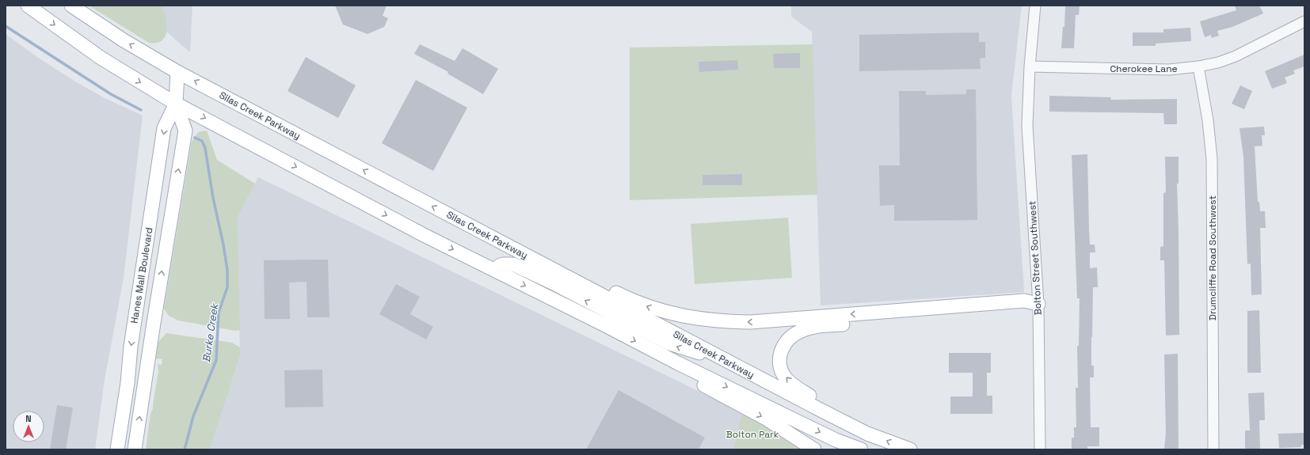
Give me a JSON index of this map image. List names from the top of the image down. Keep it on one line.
{"streets":{"main road":["Silas Creek Parkway","Hanes Mall Boulevard"],"street":["Cherokee Lane","Bolton Street Southwest","Drumcliffe Road Southwest"]},"crossings":[["Cherokee Lane","Bolton Street Southwest"],["Cherokee Lane","Drumcliffe Road Southwest"],["Silas Creek Parkway","Hanes Mall Boulevard"]],"water":["Burke Creek"],"parks":["Bolton Park"],"north":"top"}
